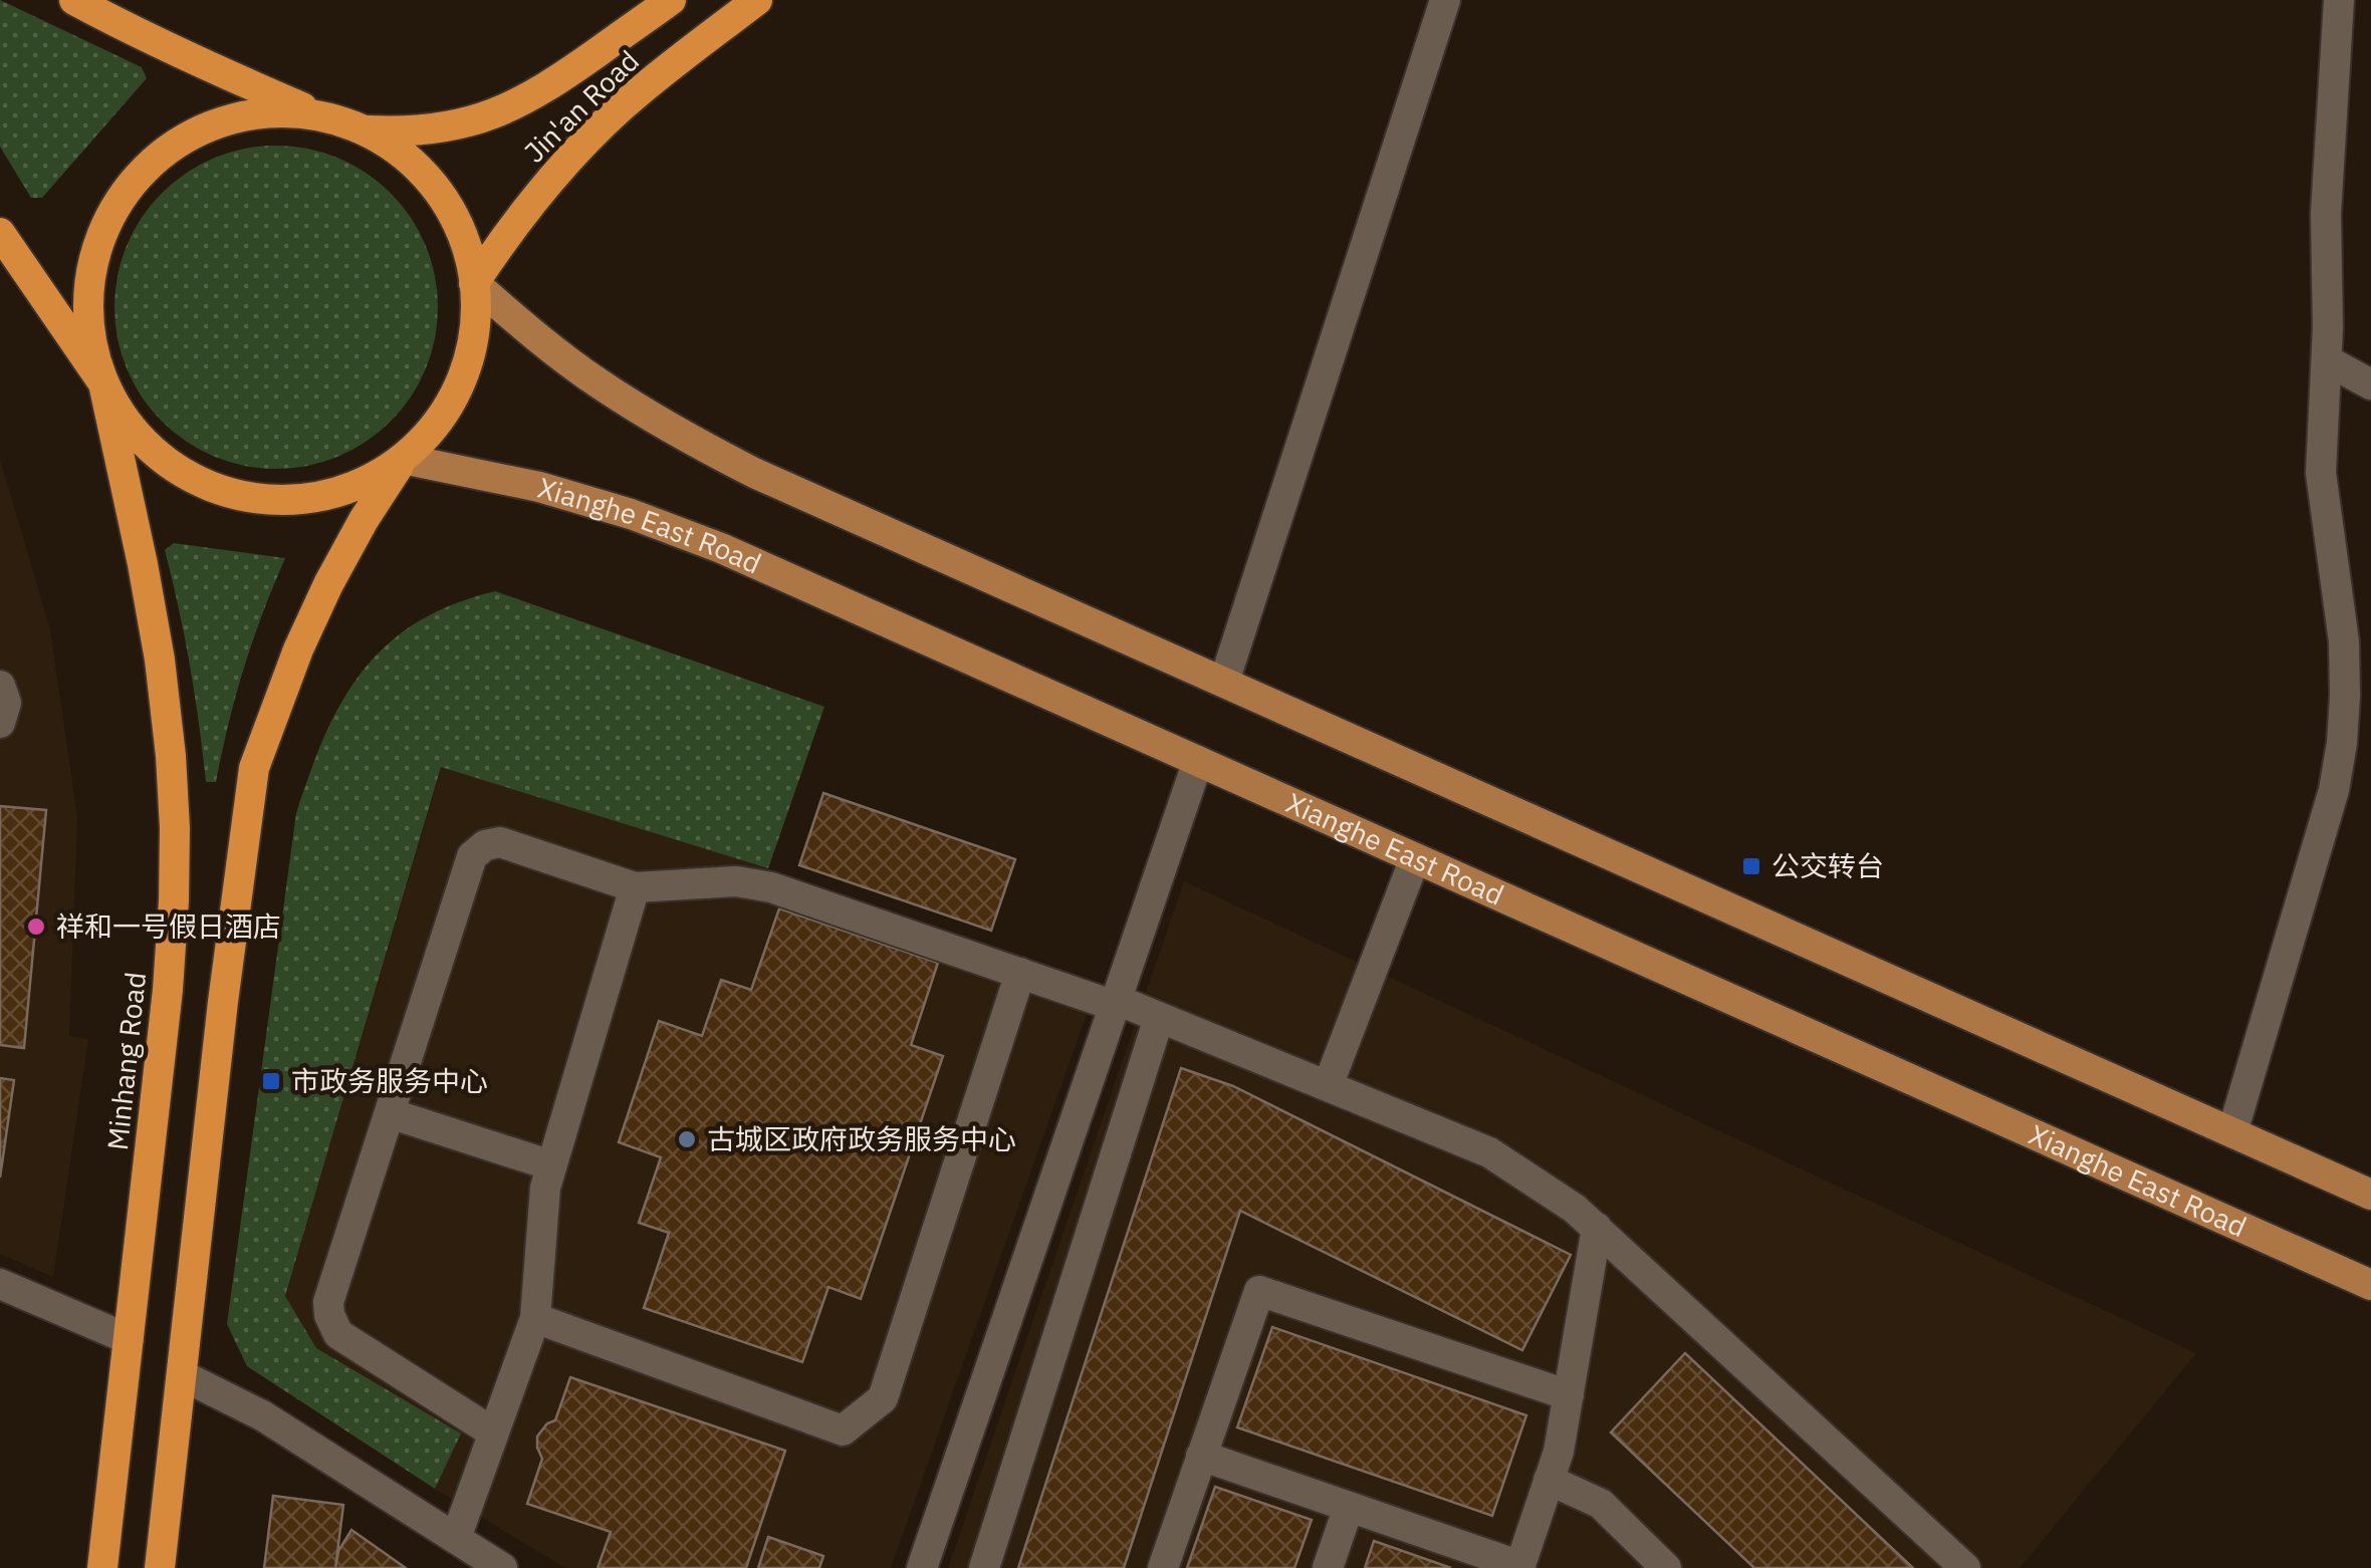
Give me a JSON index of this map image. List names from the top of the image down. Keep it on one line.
{"streets":{"highway":["Jin'an Road","Minhang Road"],"main road":["Xianghe East Road"]},"places":{"transit":["公交转台","市政务服务中心"],"other":["祥和一号假日酒店","古城区政府政务服务中心"]}}
